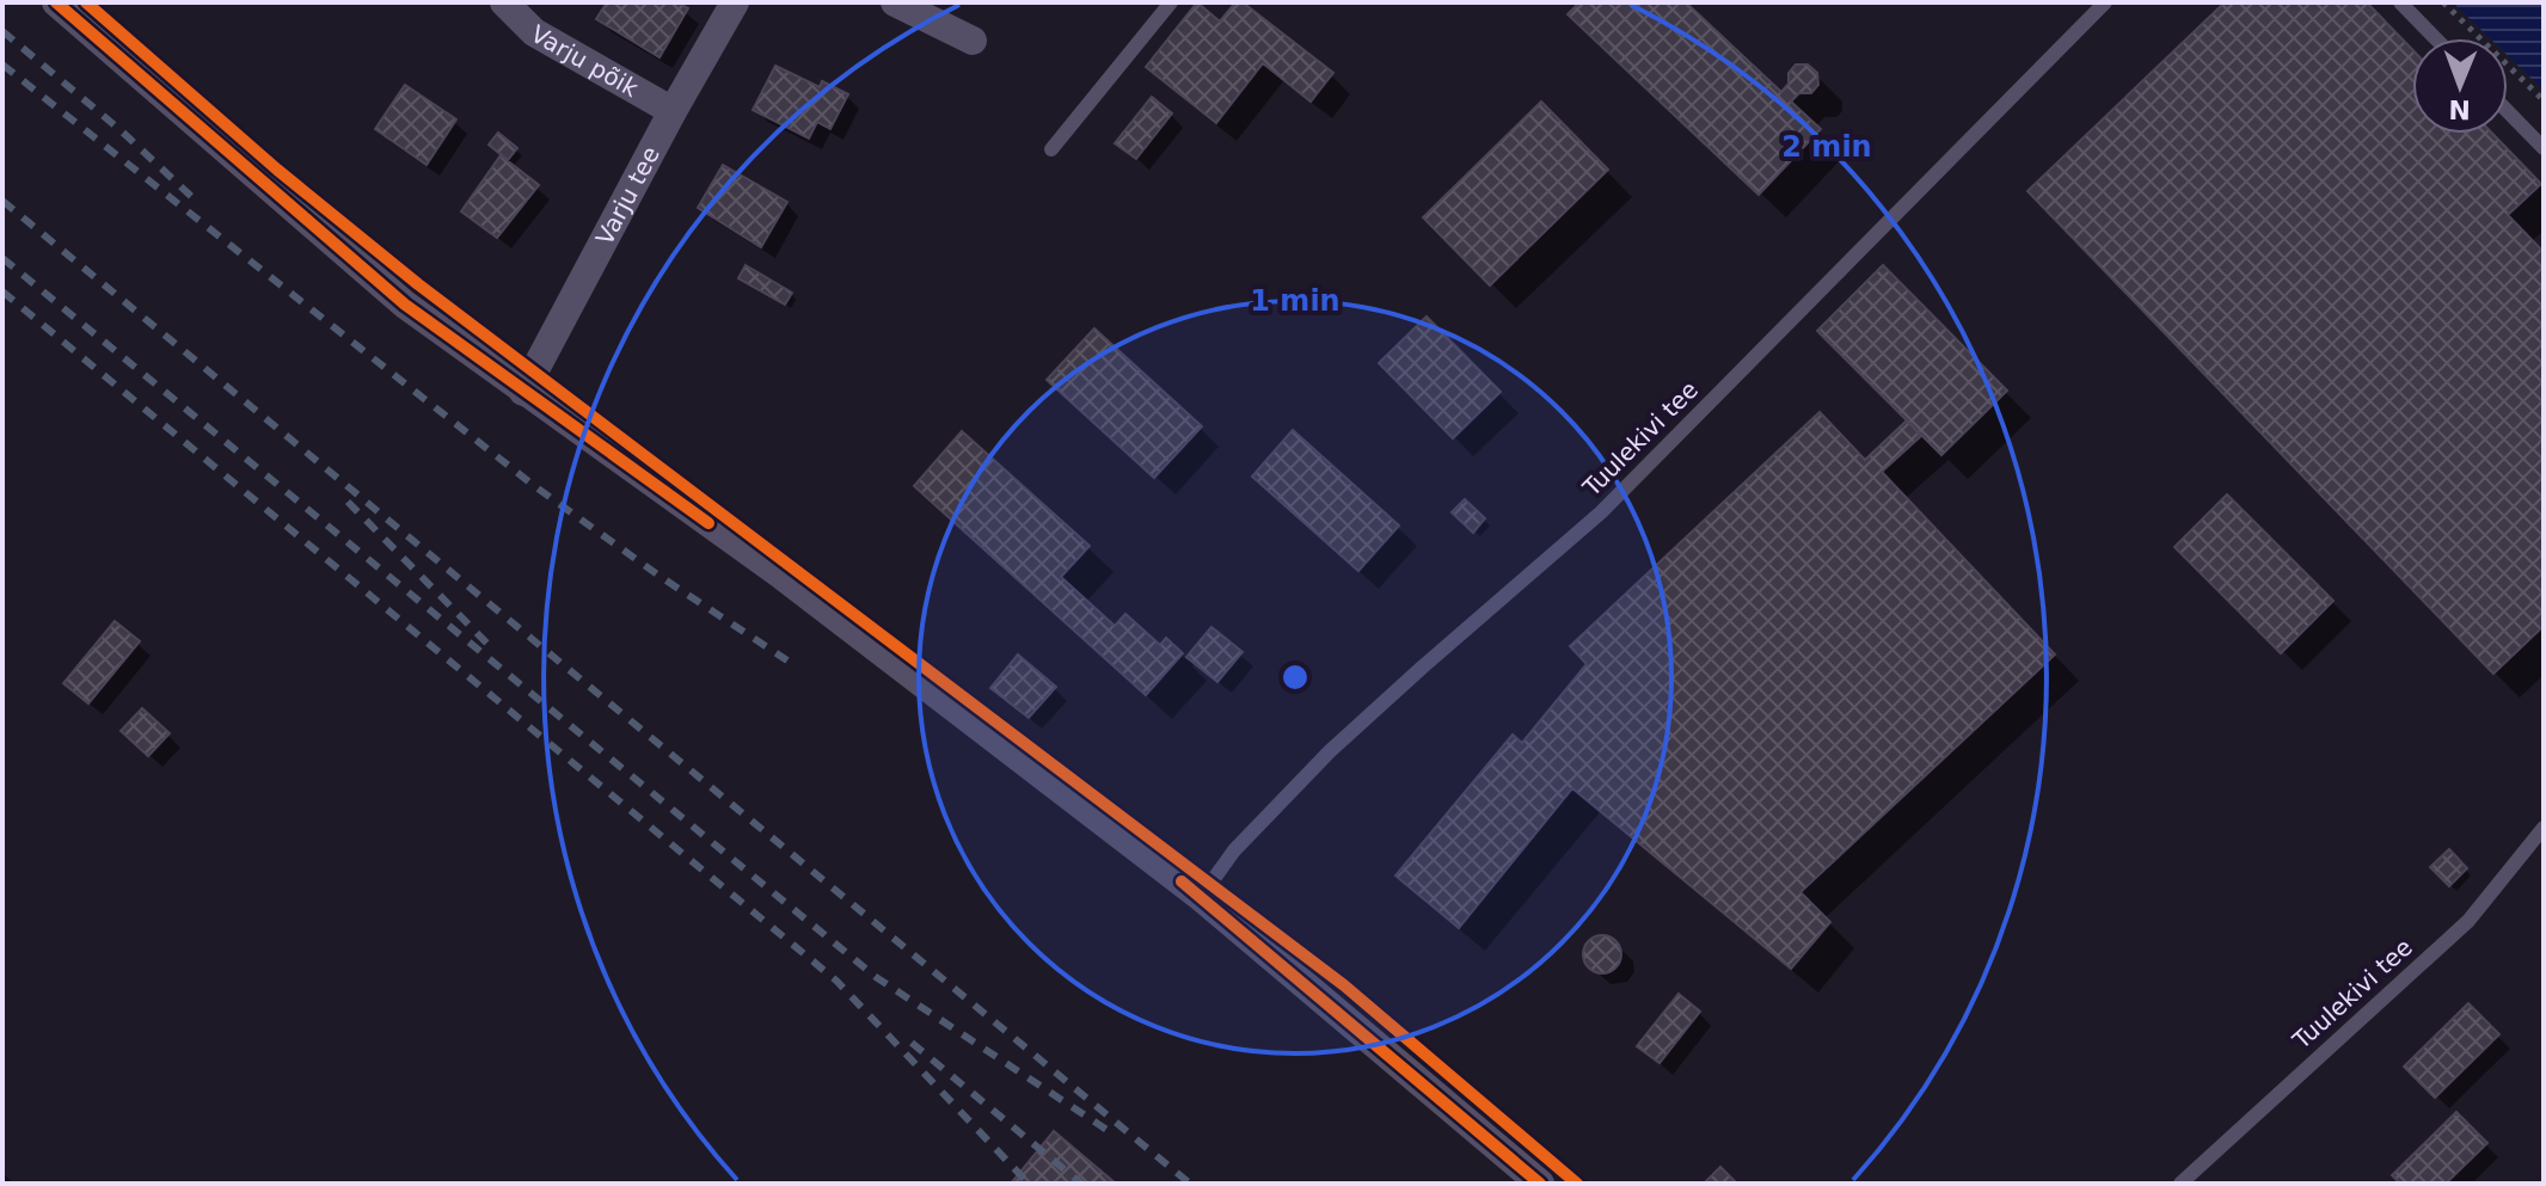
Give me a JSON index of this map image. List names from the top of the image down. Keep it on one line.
{"streets":{"street":["Varju põik","Varju tee"],"lane":["Tuulekivi tee"]},"crossings":[["Varju põik","Varju tee"]],"north":"bottom","rings":["2 min","1 min"]}
